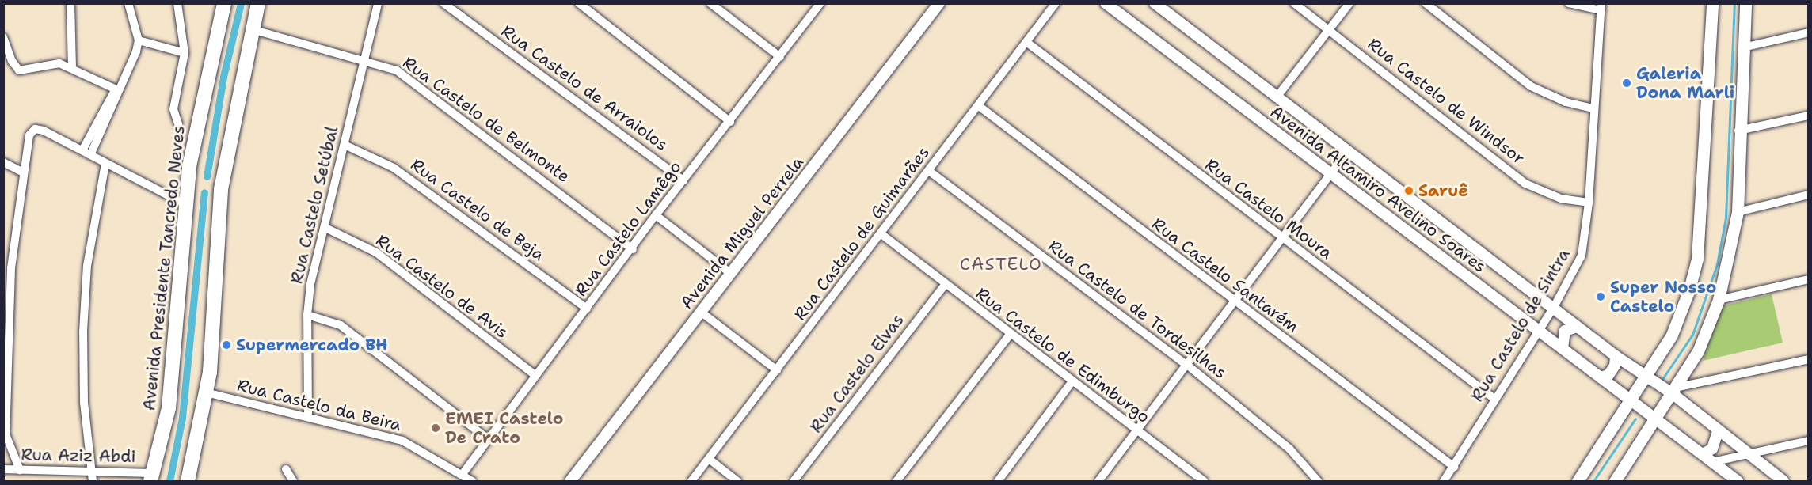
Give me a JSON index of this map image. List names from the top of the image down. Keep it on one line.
{"streets":{"main road":["Avenida Presidente Tancredo Neves"],"street":["Rua Castelo de Arraiolos","Rua Castelo de Windsor","Rua Castelo de Belmonte","Avenida Altamiro Avelino Soares","Rua Castelo Setúbal","Rua Castelo Moura","Rua Castelo de Beja","Rua Castelo Lamêgo","Avenida Miguel Perrela","Rua Castelo de Guimarães","Rua Castelo Santarém","Rua Castelo de Avis","Rua Castelo de Tordesilhas","Rua Castelo de Sintra","Rua Castelo de Edimburgo","Rua Castelo Elvas","Rua Castelo da Beira","Rua Aziz Abdi"]},"crossings":[["Rua Castelo de Arraiolos","Rua Castelo Lamêgo"],["Rua Castelo de Windsor","Rua Castelo de Sintra"],["Rua Castelo de Belmonte","Rua Castelo Setúbal"],["Rua Castelo de Belmonte","Rua Castelo Lamêgo"],["Avenida Altamiro Avelino Soares","Rua Castelo de Sintra"],["Rua Castelo Setúbal","Rua Castelo de Beja"],["Rua Castelo Setúbal","Rua Castelo de Avis"],["Rua Castelo Setúbal","Rua Castelo da Beira"],["Rua Castelo Moura","Rua Castelo de Guimarães"],["Rua Castelo Moura","Rua Castelo de Sintra"],["Rua Castelo de Beja","Rua Castelo Lamêgo"],["Rua Castelo Lamêgo","Rua Castelo de Avis"],["Rua Castelo Lamêgo","Rua Castelo da Beira"],["Rua Castelo de Guimarães","Rua Castelo Santarém"],["Rua Castelo de Guimarães","Rua Castelo de Tordesilhas"],["Rua Castelo de Guimarães","Rua Castelo de Edimburgo"],["Avenida Presidente Tancredo Neves","Rua Aziz Abdi"],["Rua Castelo Santarém","Rua Castelo de Sintra"],["Rua Castelo de Edimburgo","Rua Castelo Elvas"]],"districts":["CASTELO"],"places":["Galeria Dona Marli","Saruê","Super Nosso Castelo","Supermercado BH","EMEI Castelo De Crato"]}
